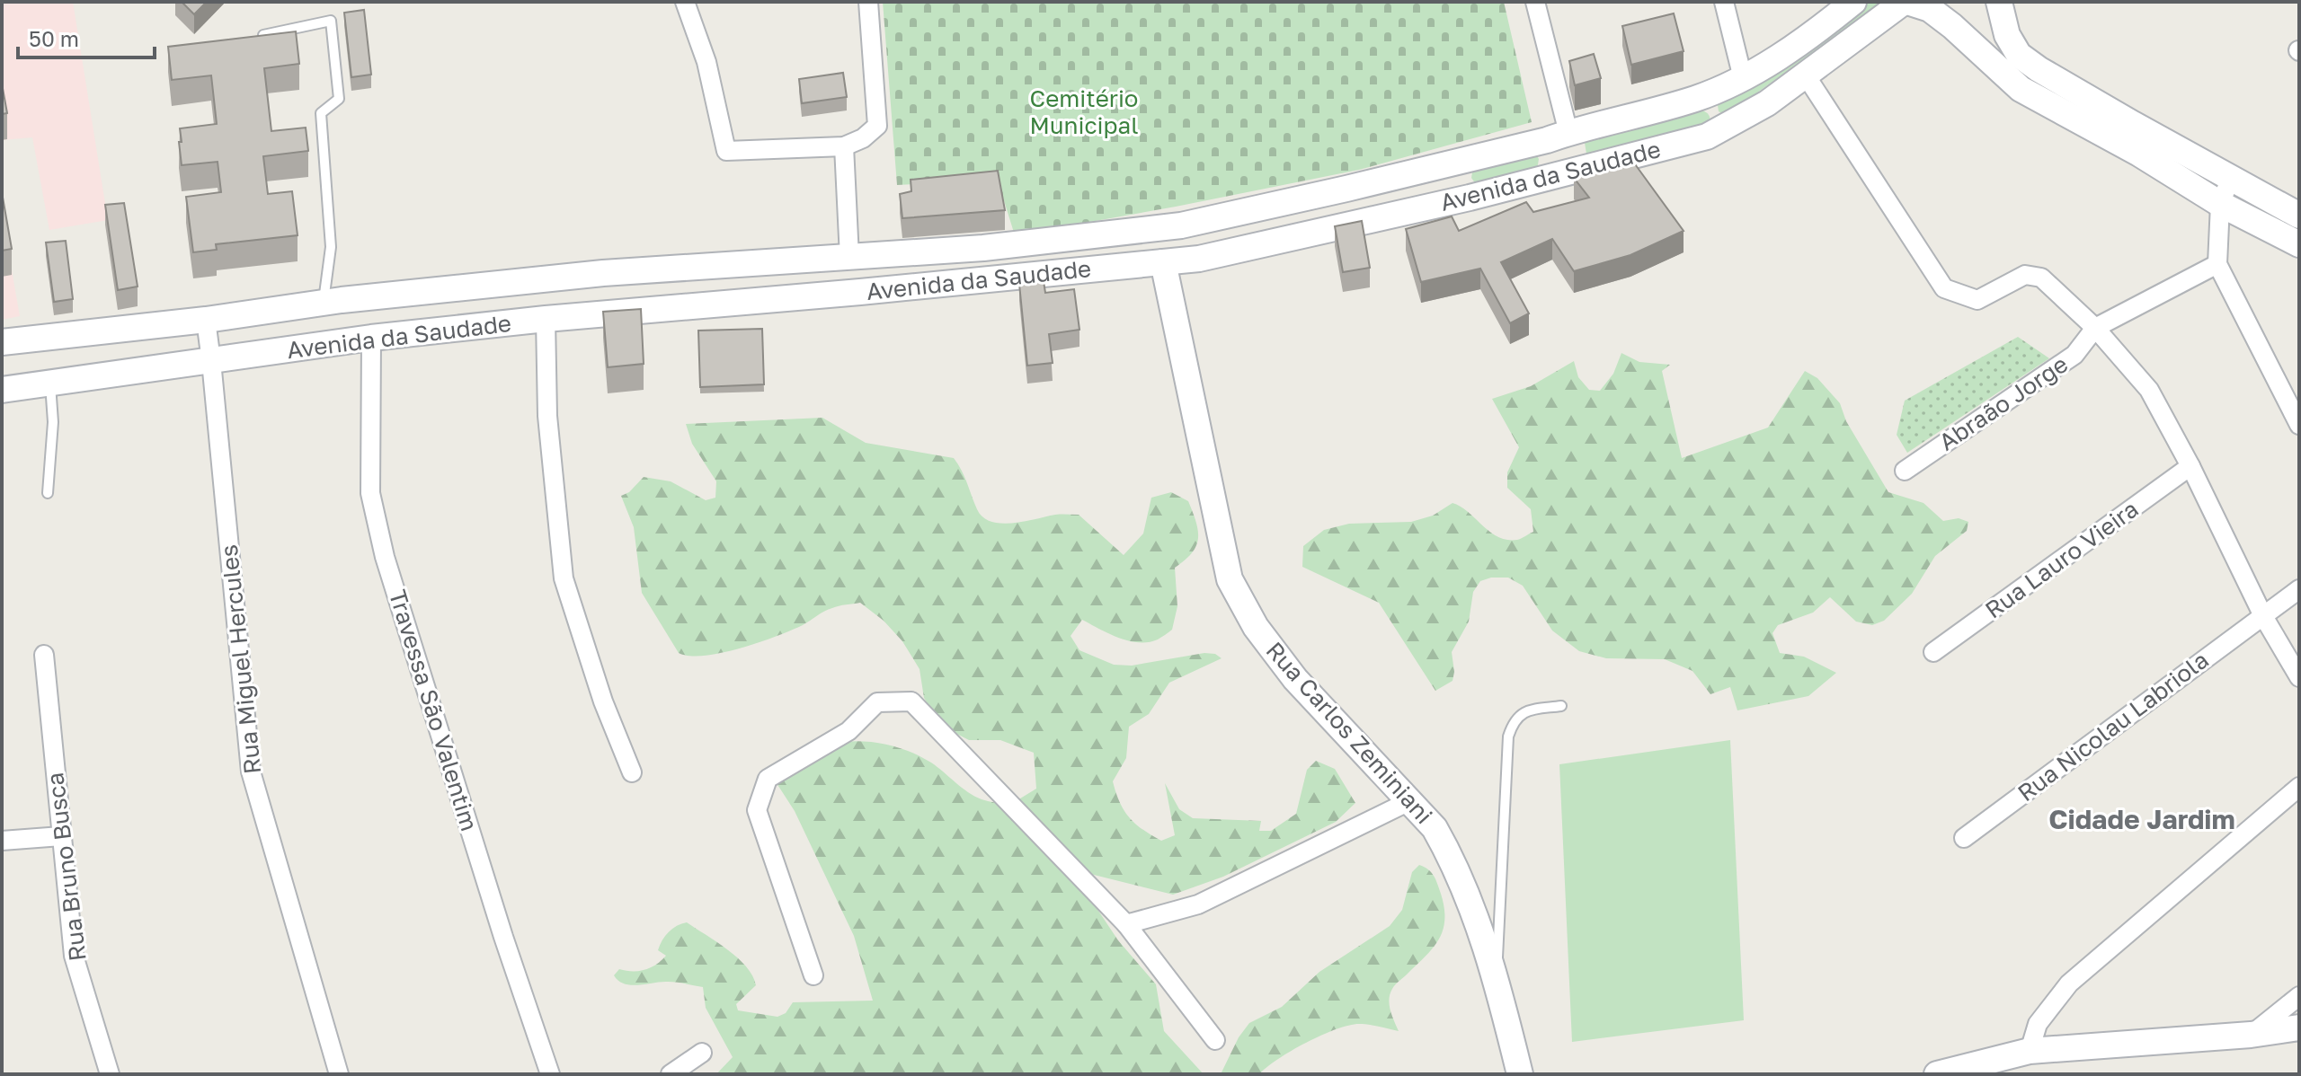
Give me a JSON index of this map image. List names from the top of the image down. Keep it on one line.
{"streets":{"main road":["Avenida da Saudade","Rua Carlos Zeminiani"],"street":["Abraão Jorge","Rua Lauro Vieira","Rua Miguel Hercules","Travessa São Valentim","Rua Nicolau Labriola","Rua Bruno Busca"]},"crossings":[["Avenida da Saudade","Rua Miguel Hercules"],["Avenida da Saudade","Travessa São Valentim"],["Avenida da Saudade","Rua Carlos Zeminiani"]],"districts":["Cidade Jardim"],"parks":["Cemitério Municipal"],"scale_bar":"50 m"}
